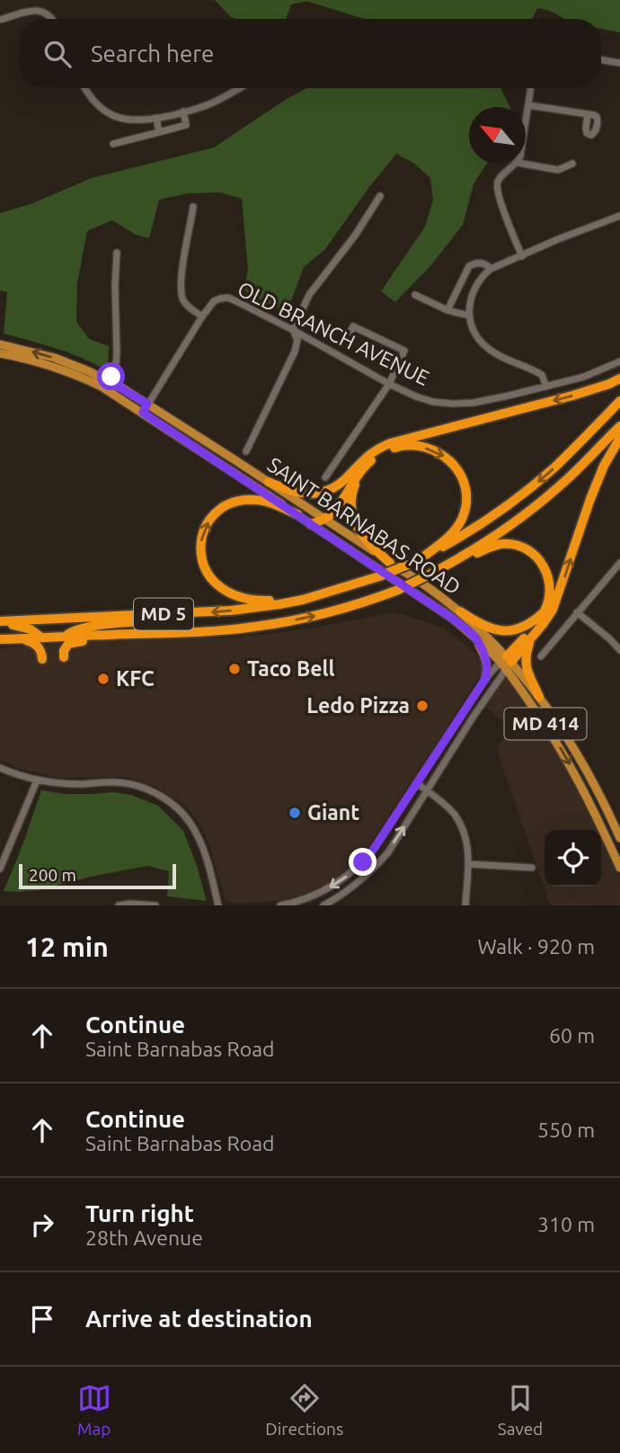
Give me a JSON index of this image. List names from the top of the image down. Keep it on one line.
{"streets":{"highway":["MD 5"],"main road":["SAINT BARNABAS ROAD","MD 414"],"street":["OLD BRANCH AVENUE"]},"places":["Taco Bell","KFC","Ledo Pizza","Giant"],"scale_bar":"200 m","north":"top left","page":{"search":"Search here","scale":"200 m","heading":["12 min","Walk · 920 m"],"list":[["Continue","Saint Barnabas Road","60 m"],["Continue","Saint Barnabas Road","550 m"],["Turn right","28th Avenue","310 m"],"Arrive at destination"],"nav":["Map","Directions","Saved"]}}
